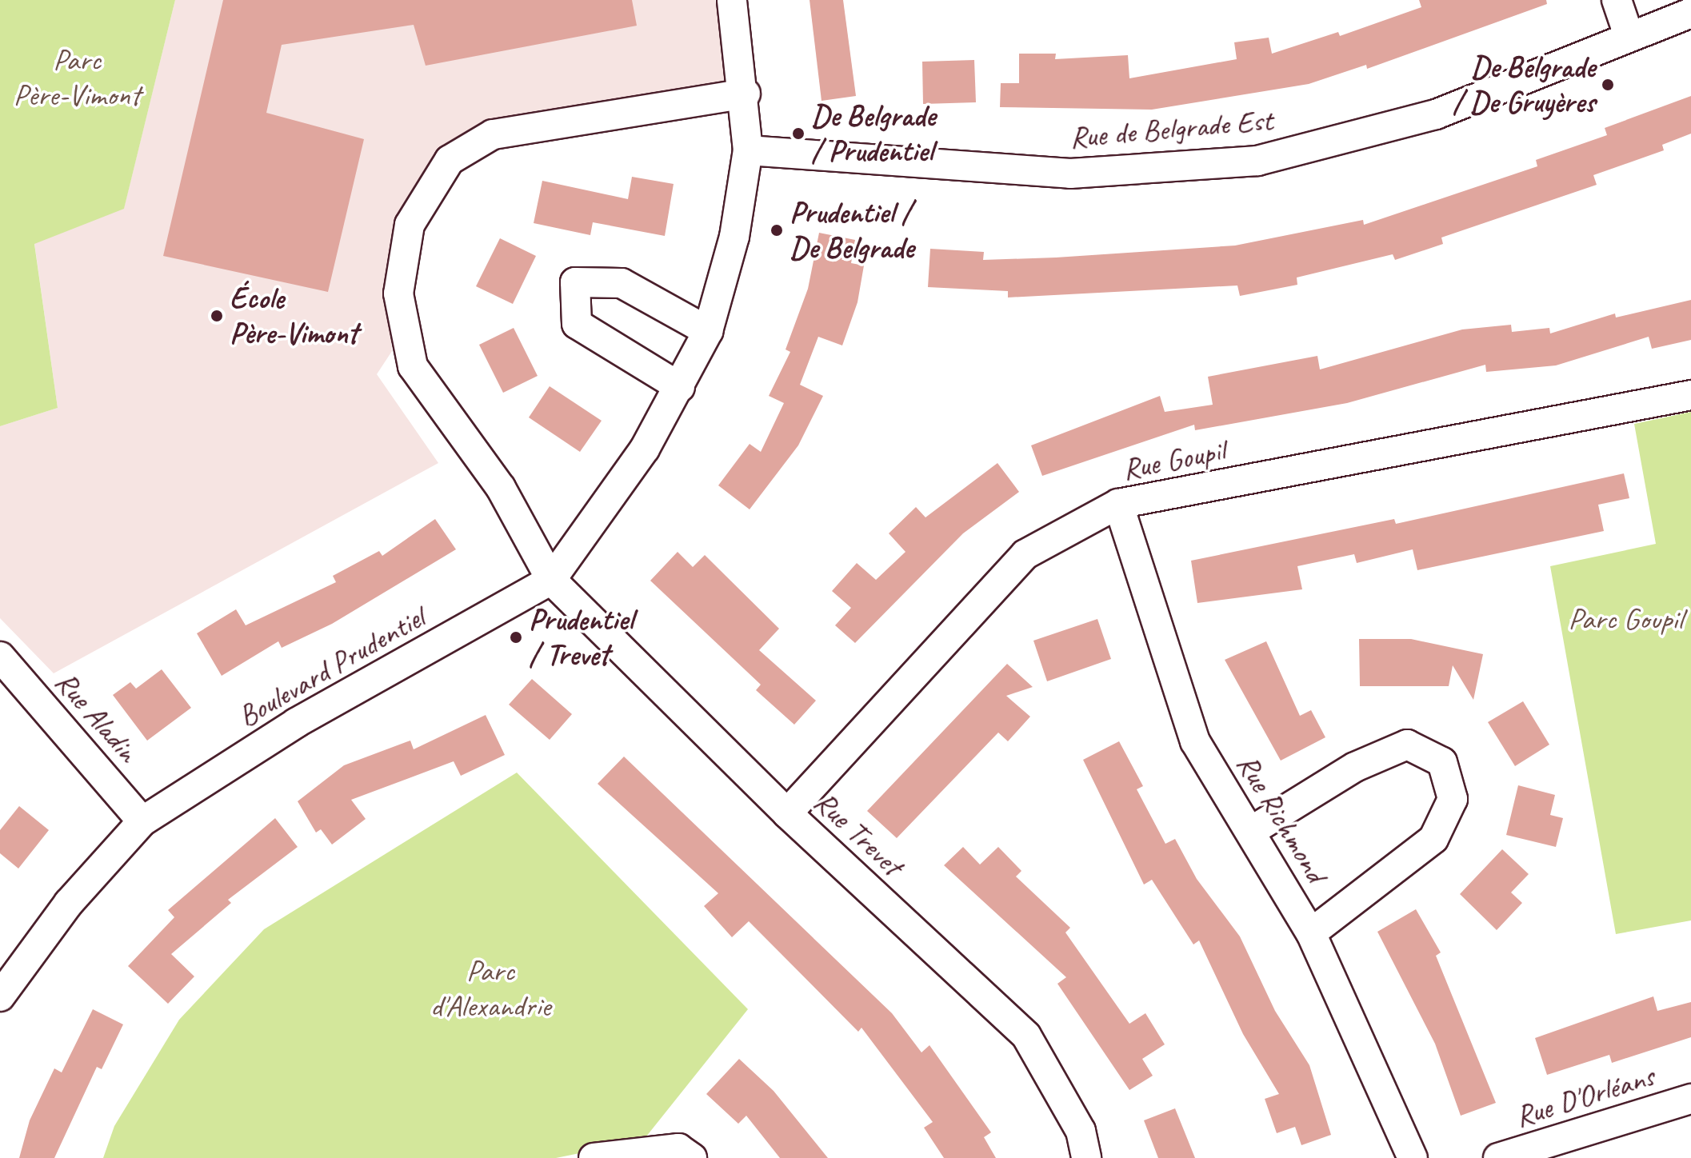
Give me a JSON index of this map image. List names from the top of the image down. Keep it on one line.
{"streets":{"street":["Rue de Belgrade Est","Rue Goupil","Boulevard Prudentiel","Rue Aladin","Rue Richmond","Rue Trevet","Rue D'Orléans"]},"crossings":[["Rue de Belgrade Est","Boulevard Prudentiel"],["Rue Goupil","Rue Richmond"],["Rue Goupil","Rue Trevet"],["Boulevard Prudentiel","Rue Aladin"],["Boulevard Prudentiel","Rue Trevet"]],"parks":["Parc Père-Vimont","Parc Goupil","Parc d'Alexandrie"],"places":["De Belgrade / De Gruyères","De Belgrade / Prudentiel","Prudentiel / De Belgrade","École Père-Vimont","Prudentiel / Trevet"]}
